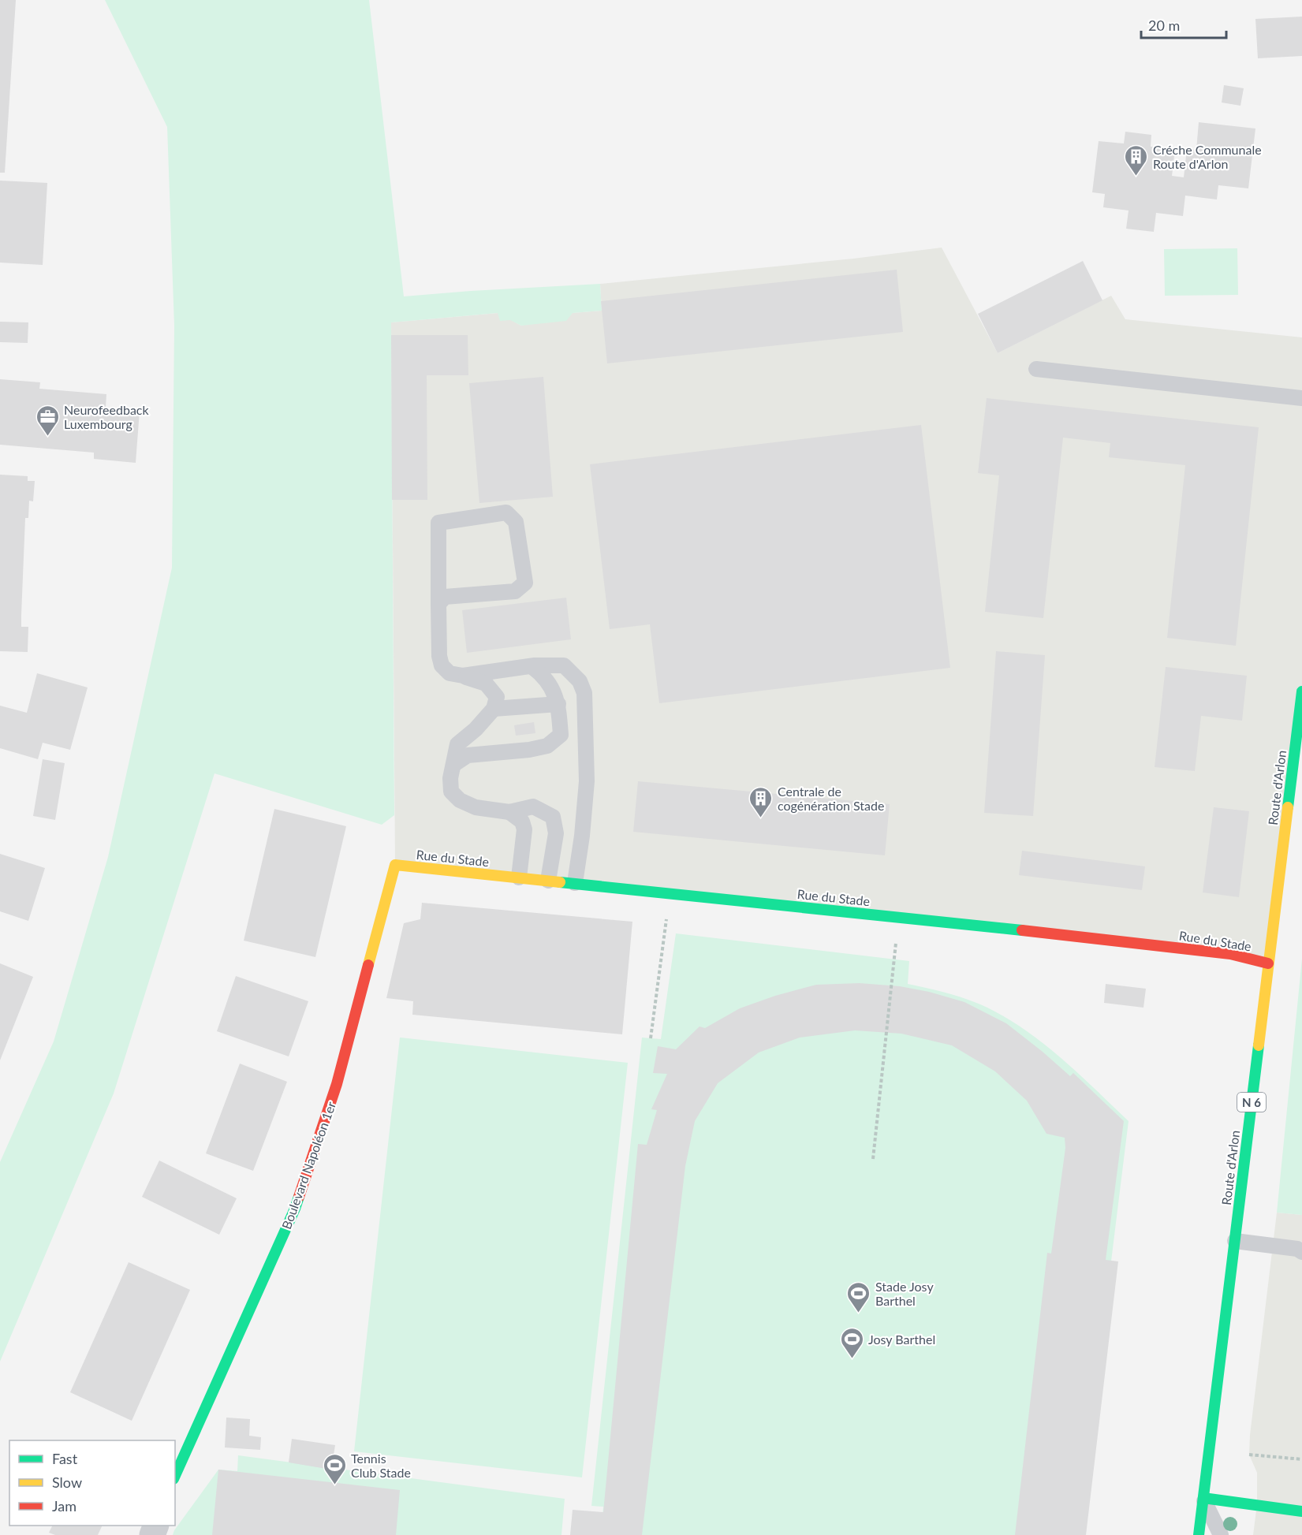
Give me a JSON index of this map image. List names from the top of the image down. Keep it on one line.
{"streets":{"street":["Route d'Arlon","Rue du Stade","N 6","Boulevard Napoléon 1er"]},"crossings":[["Route d'Arlon","Rue du Stade"],["Rue du Stade","Boulevard Napoléon 1er"]],"places":{"building":["Créche Communale Route d'Arlon","Centrale de cogénération Stade"],"office":["Neurofeedback Luxembourg"],"sports":["Stade Josy Barthel","Josy Barthel","Tennis Club Stade"]},"legend":["Fast","Slow","Jam"],"scale_bar":"20 m"}
